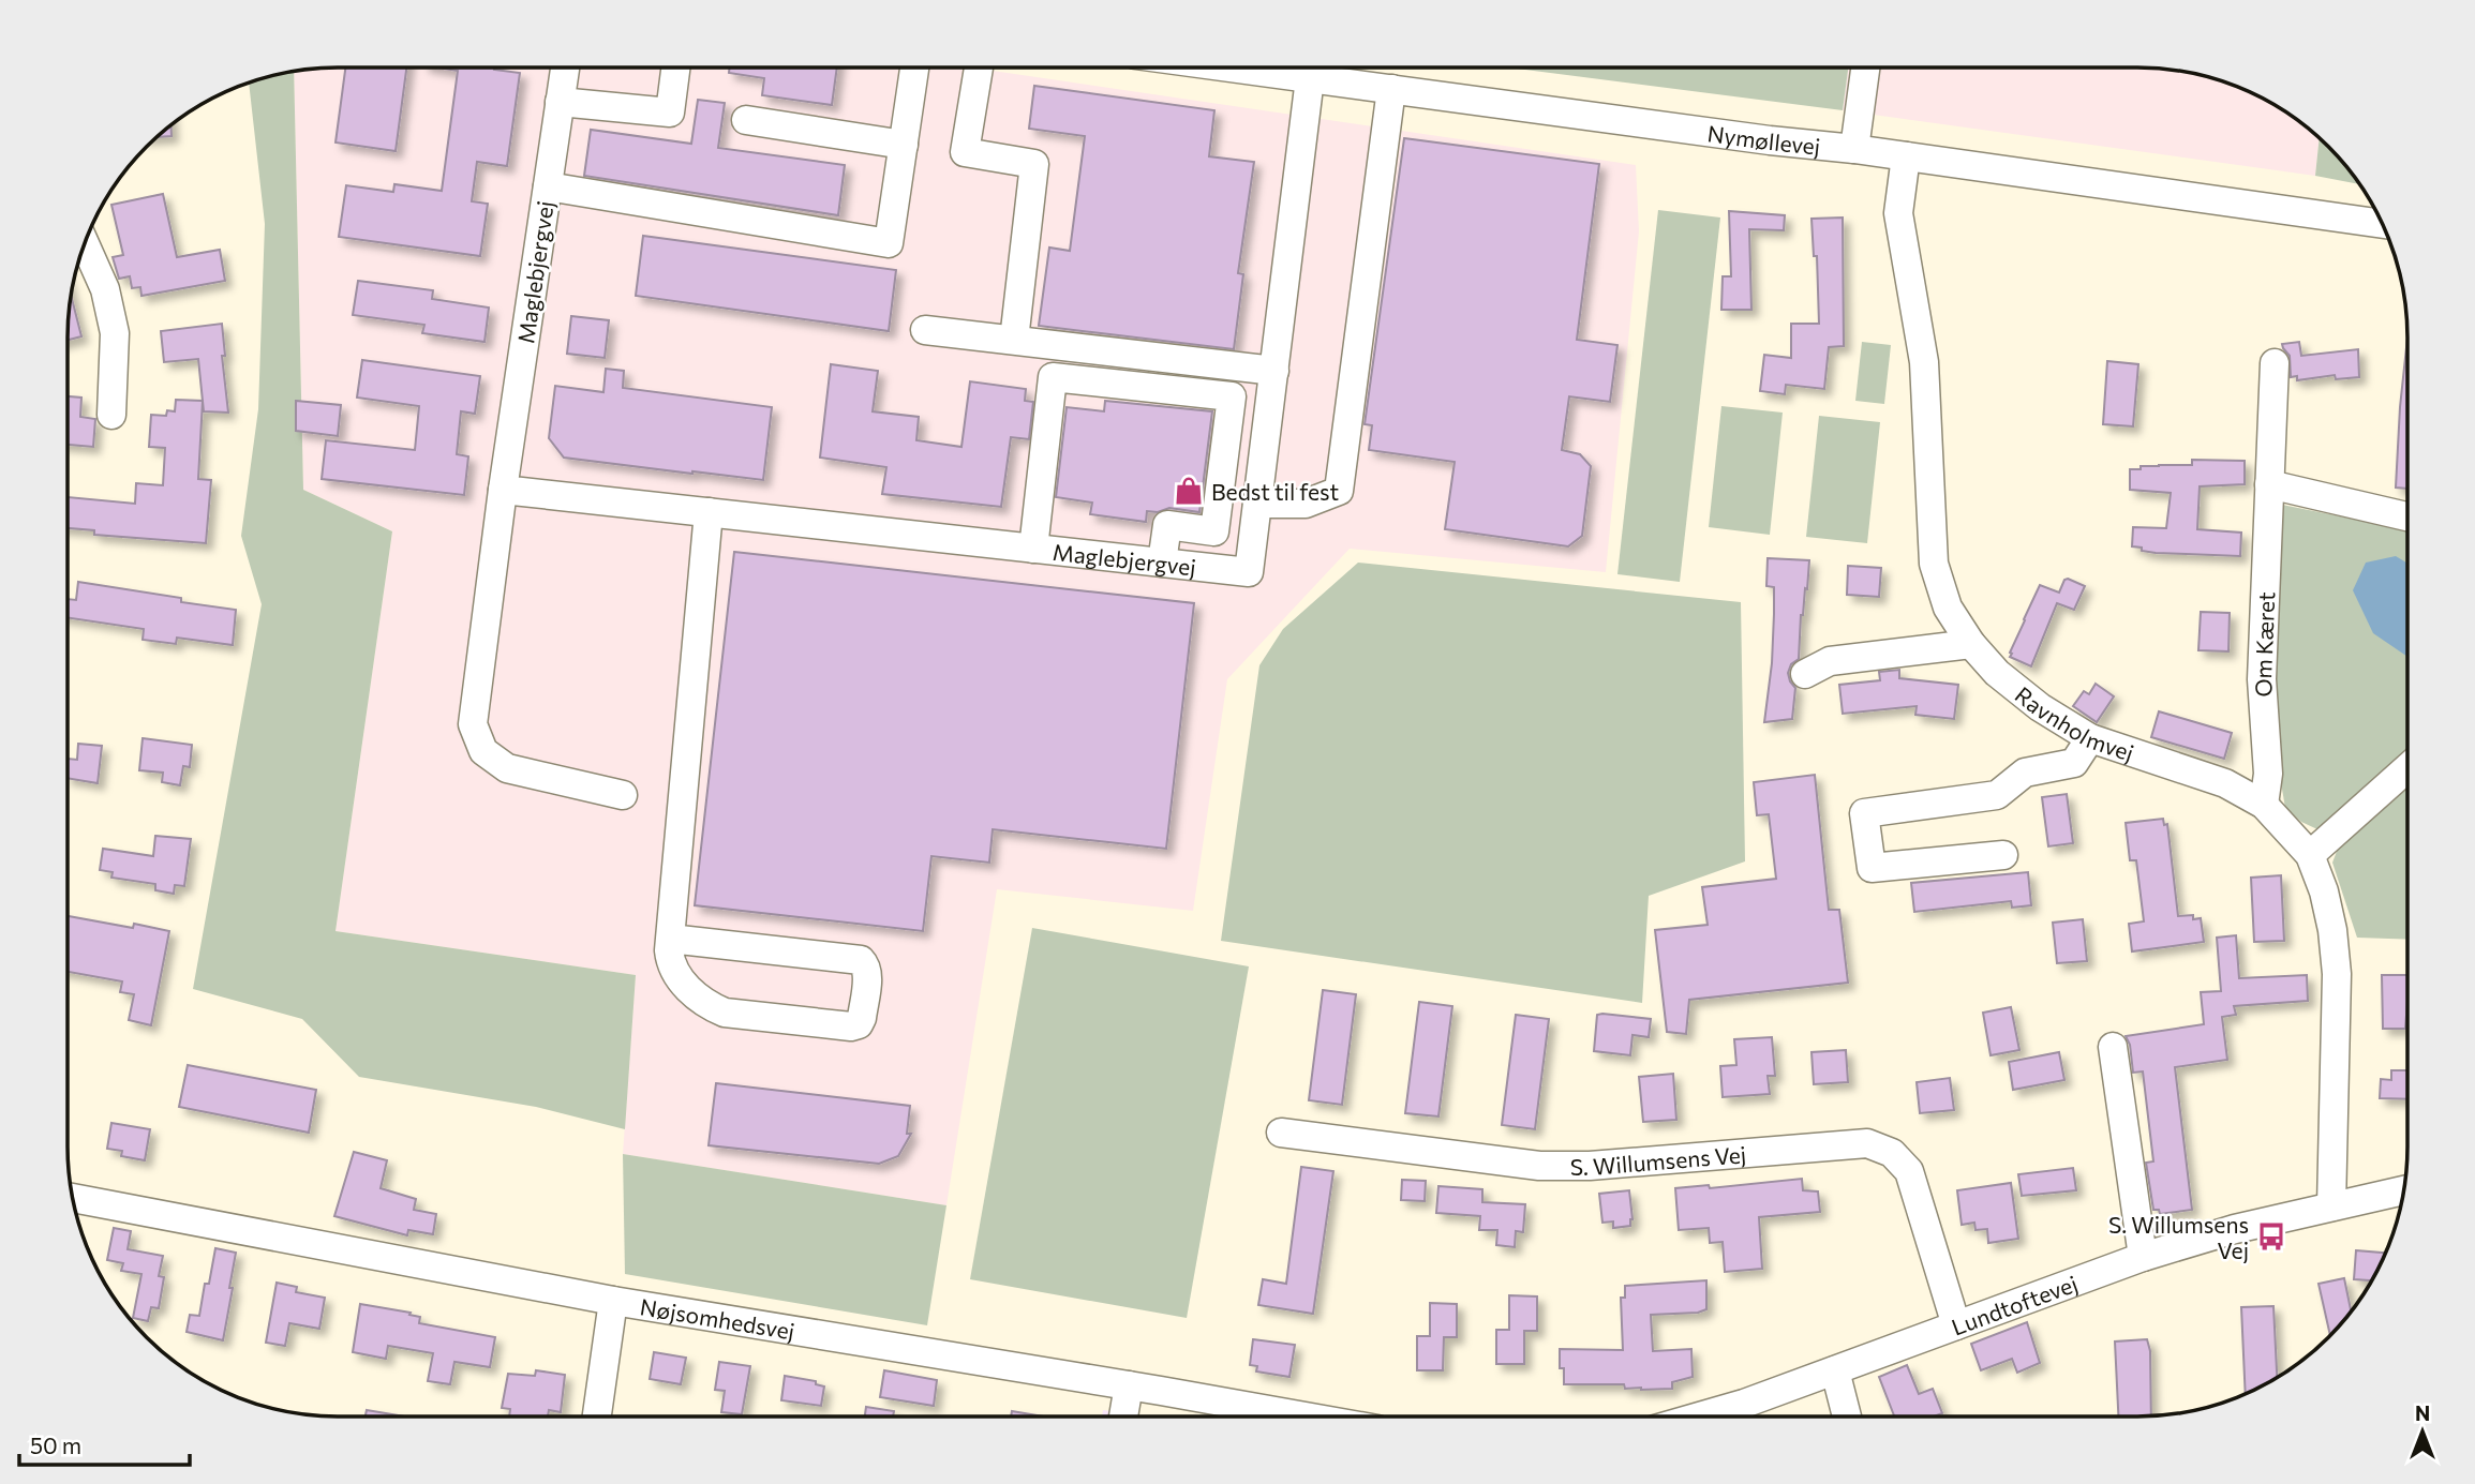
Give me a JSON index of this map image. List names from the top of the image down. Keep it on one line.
{"streets":{"street":["Nymøllevej","Maglebjergvej","Om Kæret","Ravnholmvej","S. Willumsens Vej","Lundtoftevej","Nøjsomhedsvej"]},"crossings":[["Nymøllevej","Maglebjergvej"],["Nymøllevej","Ravnholmvej"],["Om Kæret","Ravnholmvej"],["Ravnholmvej","Lundtoftevej"],["S. Willumsens Vej","Lundtoftevej"]],"places":{"shop":["Bedst til fest"],"bus stop":["S. Willumsens Vej"]},"scale_bar":"50 m","north":"top"}
